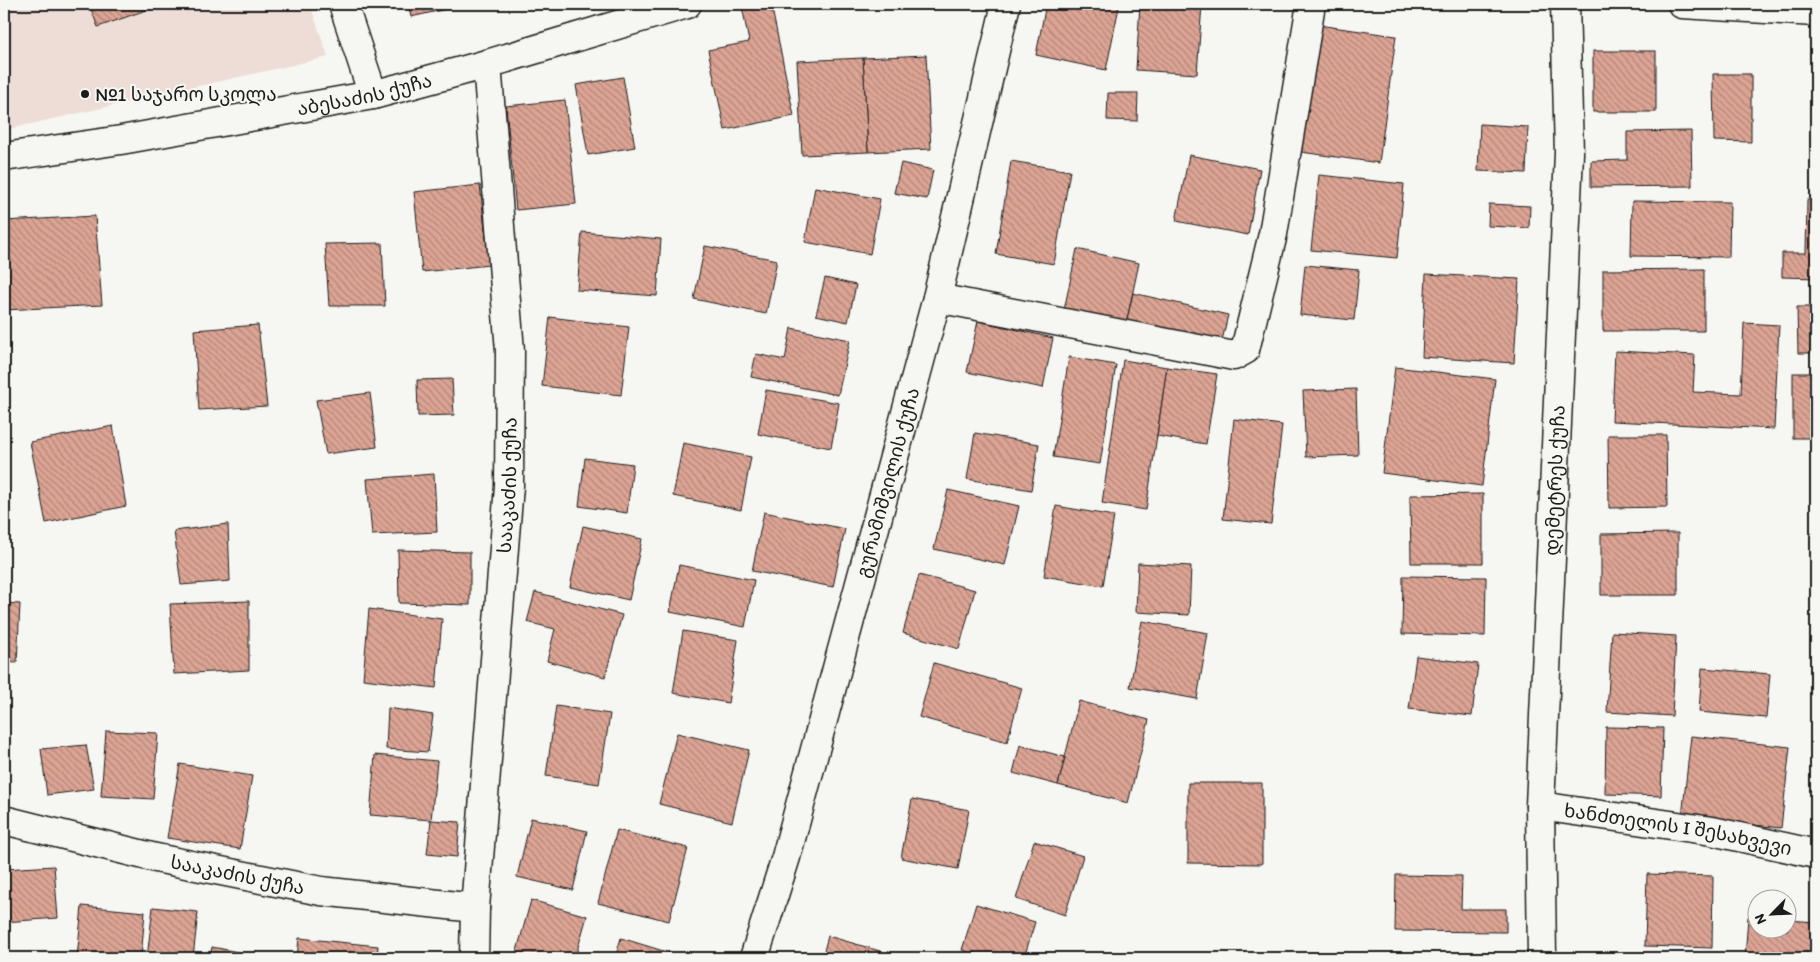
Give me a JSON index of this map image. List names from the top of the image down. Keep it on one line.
{"streets":{"street":["აბესაძის ქუჩა","დემეტრეს ქუჩა","გურამიშვილის ქუჩა","სააკაძის ქუჩა","ხანძთელის I შესახვევი"]},"crossings":[["აბესაძის ქუჩა","სააკაძის ქუჩა"],["დემეტრეს ქუჩა","ხანძთელის I შესახვევი"]],"places":["№1 საჯარო სკოლა"],"north":"bottom left"}
